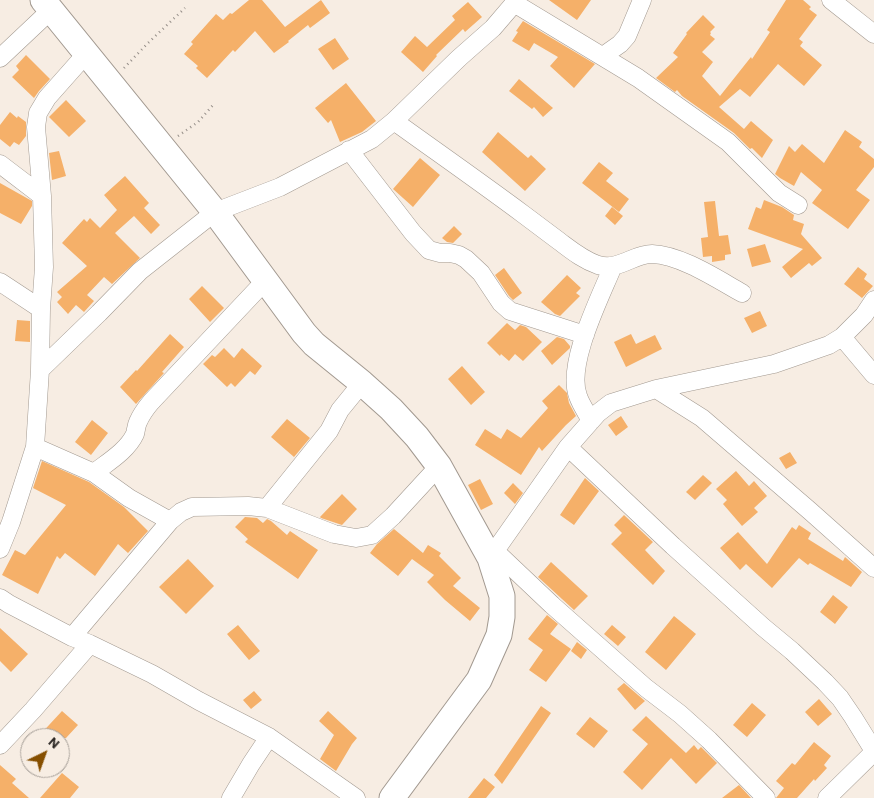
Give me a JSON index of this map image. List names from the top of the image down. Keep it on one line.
{"north":"top right"}
